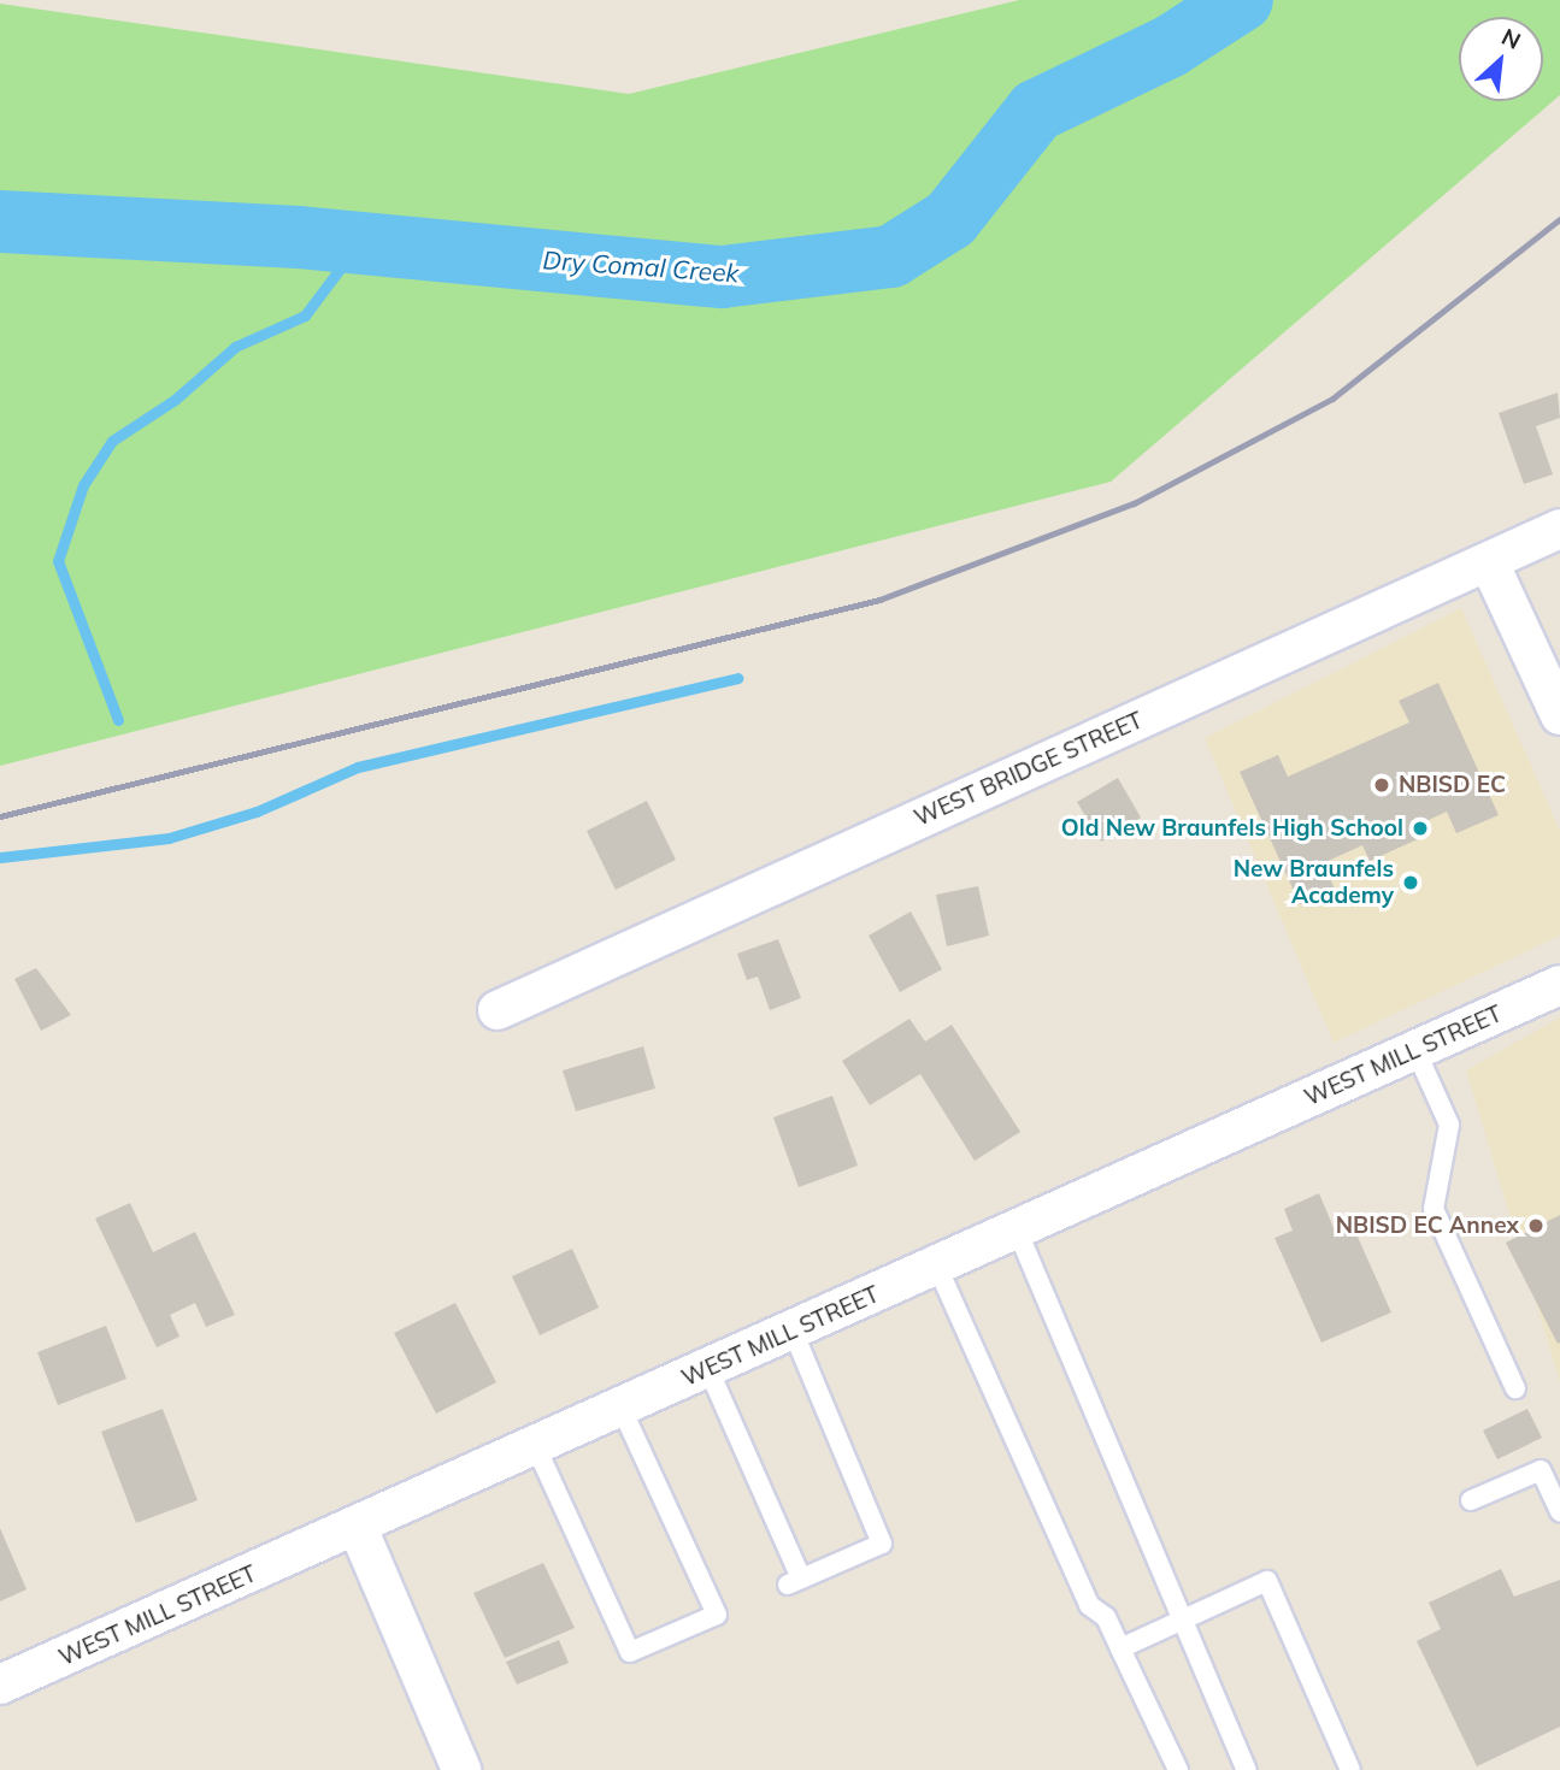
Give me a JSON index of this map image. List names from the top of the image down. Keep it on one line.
{"streets":{"street":["WEST BRIDGE STREET","WEST MILL STREET"]},"water":["Dry Comal Creek"],"places":["NBISD EC","Old New Braunfels High School","New Braunfels Academy","NBISD EC Annex"],"north":"top right"}
